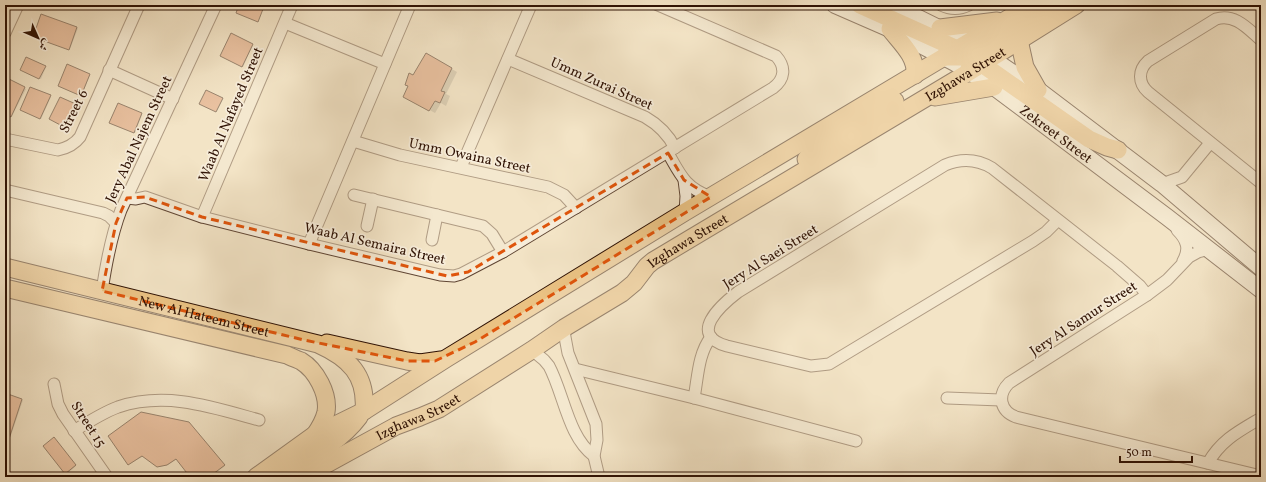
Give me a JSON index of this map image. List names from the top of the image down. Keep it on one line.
{"streets":{"main road":["Izghawa Street","Zekreet Street","New Al Hateem Street"],"street":["Umm Zurai Street","Street 6","Waab Al Nafayed Street","Jery Abal Najem Street","Umm Owaina Street","Waab Al Semaira Street","Jery Al Saei Street","Jery Al Samur Street","Street 15"]},"crossings":[["Izghawa Street","Zekreet Street"],["Izghawa Street","New Al Hateem Street"],["Umm Zurai Street","Waab Al Semaira Street"],["Waab Al Nafayed Street","Waab Al Semaira Street"],["Zekreet Street","Jery Al Samur Street"],["Jery Abal Najem Street","Waab Al Semaira Street"],["Jery Abal Najem Street","New Al Hateem Street"],["Umm Owaina Street","Waab Al Semaira Street"],["Jery Al Saei Street","Jery Al Samur Street"]],"scale_bar":"50 m","north":"bottom right"}
